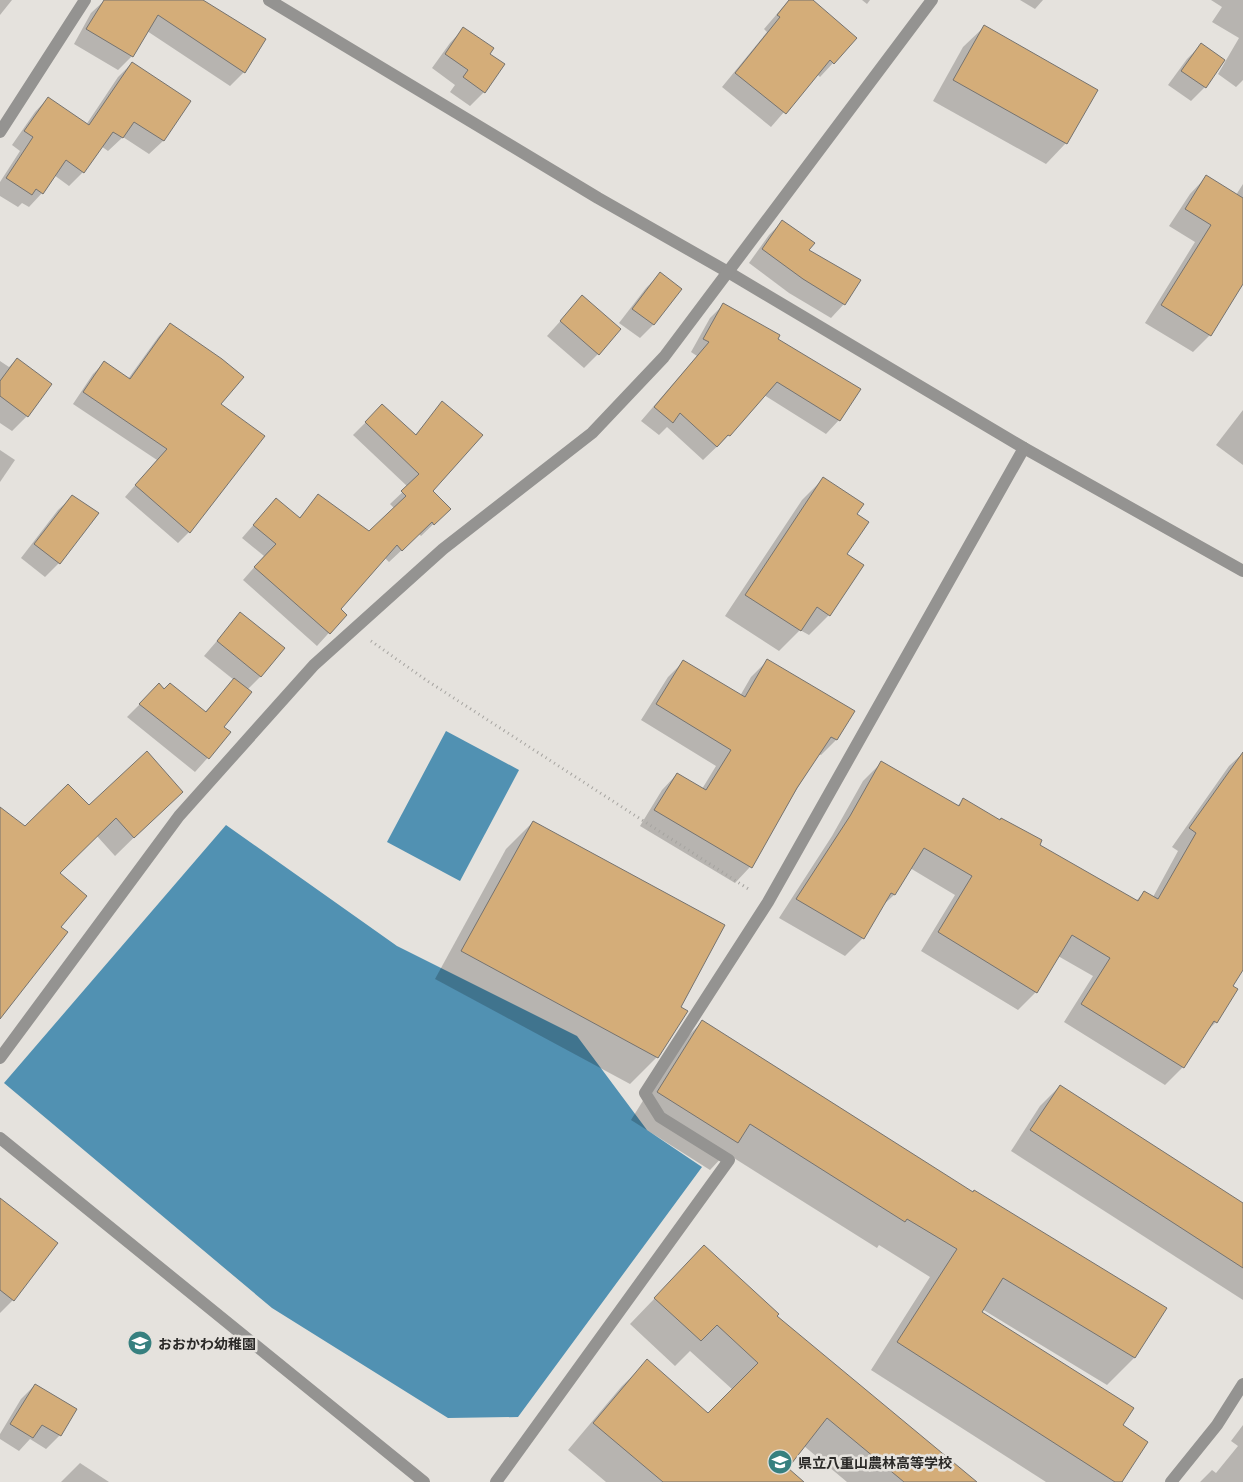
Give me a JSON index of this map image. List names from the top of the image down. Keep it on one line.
{"places":{"school or university":["おおかわ幼稚園","県立八重山農林高等学校"]}}
